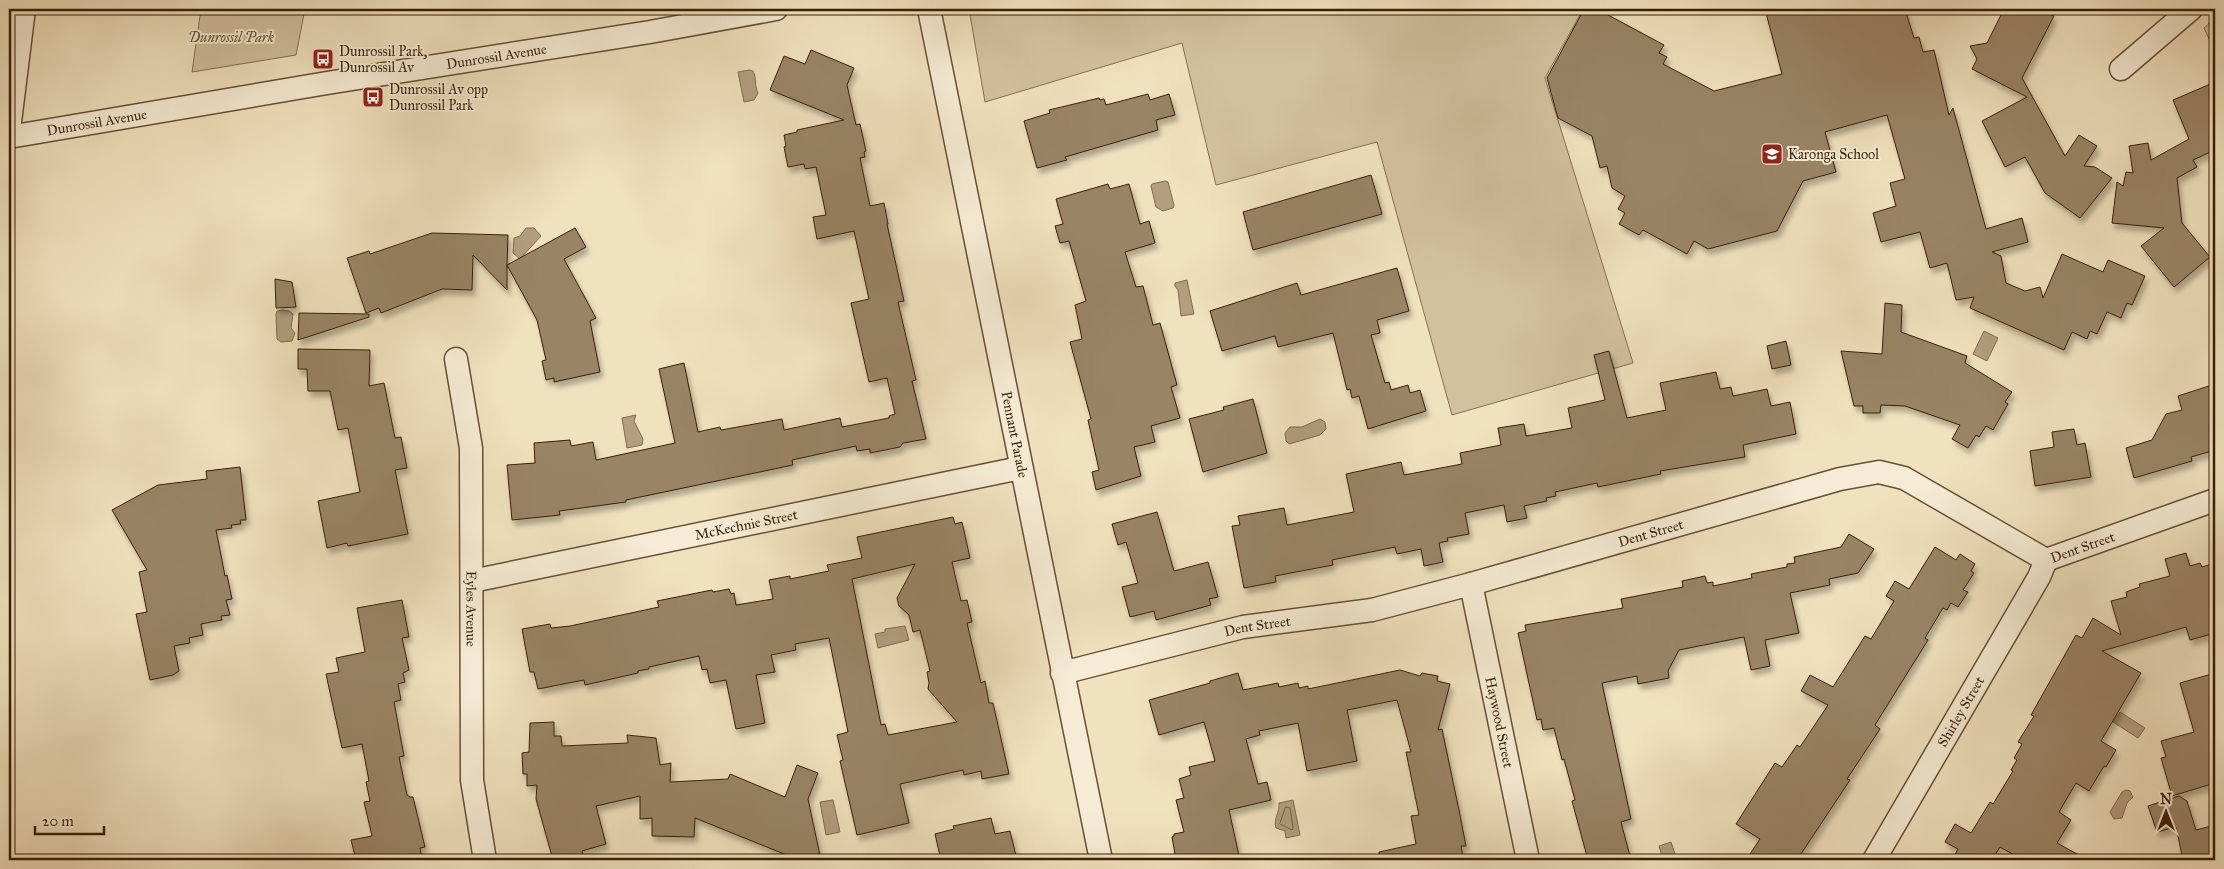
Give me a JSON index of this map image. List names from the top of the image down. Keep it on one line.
{"streets":{"street":["Dunrossil Avenue","Pennant Parade","McKechnie Street","Dent Street","Eyles Avenue","Shirley Street","Haywood Street"]},"crossings":[["Pennant Parade","McKechnie Street"],["Pennant Parade","Dent Street"],["McKechnie Street","Eyles Avenue"],["Dent Street","Shirley Street"],["Dent Street","Haywood Street"]],"parks":["Dunrossil Park"],"places":{"bus stop":["Dunrossil Park, Dunrossil Av","Dunrossil Av opp Dunrossil Park"],"school or university":["Karonga School"]},"scale_bar":"20 m","north":"top"}
